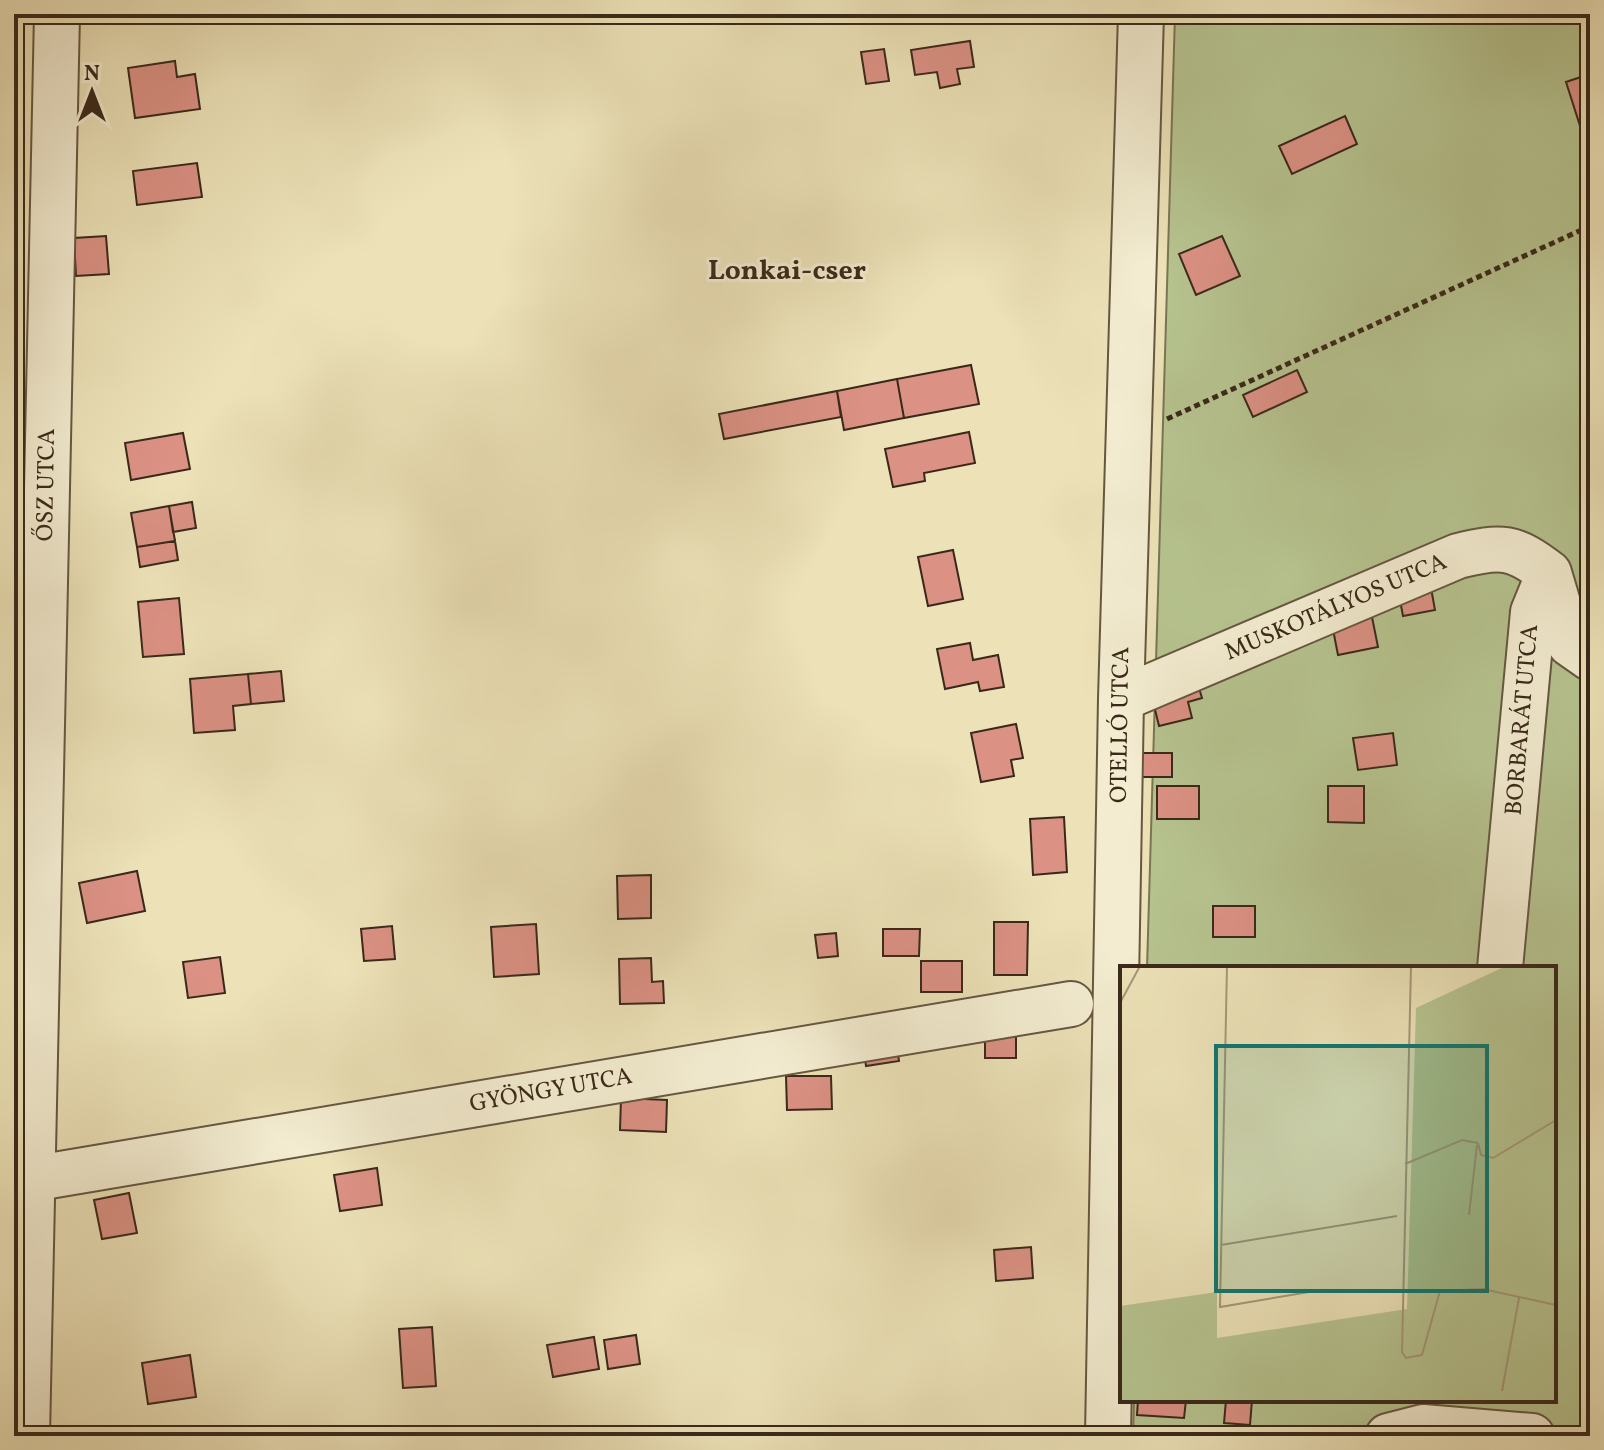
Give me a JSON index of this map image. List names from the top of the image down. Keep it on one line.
{"streets":{"street":["ŐSZ UTCA","MUSKOTÁLYOS UTCA","BORBARÁT UTCA","OTELLÓ UTCA","GYÖNGY UTCA"]},"crossings":[["ŐSZ UTCA","GYÖNGY UTCA"],["MUSKOTÁLYOS UTCA","BORBARÁT UTCA"],["MUSKOTÁLYOS UTCA","OTELLÓ UTCA"]],"districts":["Lonkai-cser"],"north":"top"}
